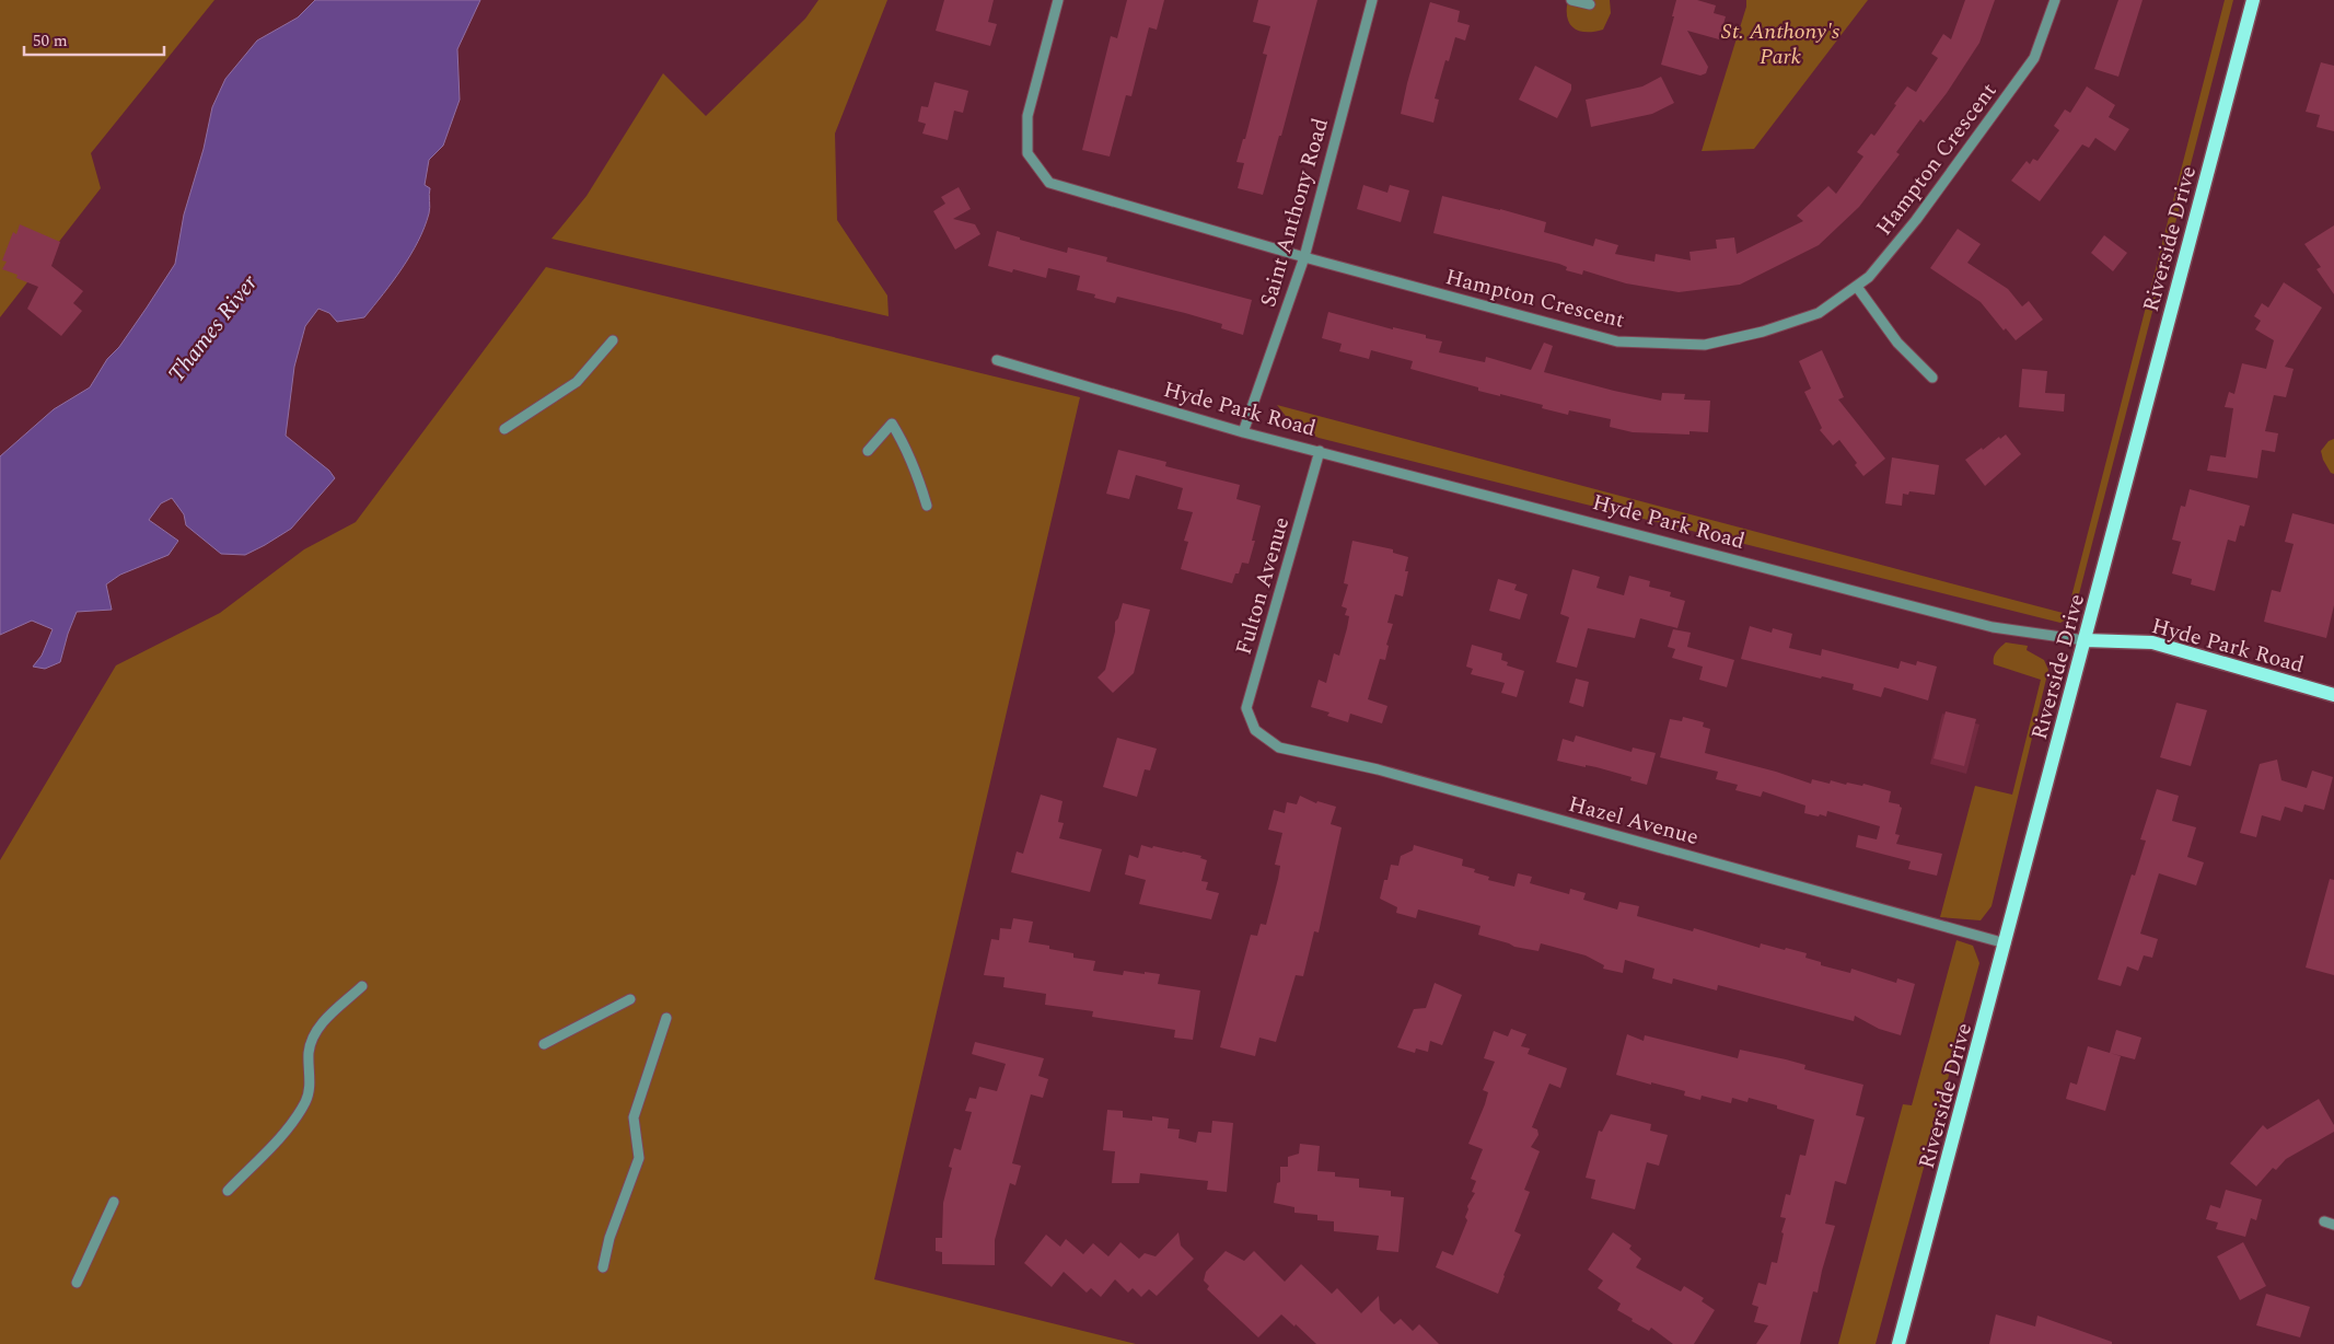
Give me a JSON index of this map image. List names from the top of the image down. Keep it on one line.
{"streets":{"main road":["Riverside Drive","Hyde Park Road"],"street":["Hampton Crescent","Saint Anthony Road","Fulton Avenue","Hazel Avenue"]},"crossings":[["Hampton Crescent","Saint Anthony Road"],["Saint Anthony Road","Hyde Park Road"],["Riverside Drive","Hyde Park Road"],["Riverside Drive","Hazel Avenue"],["Hyde Park Road","Fulton Avenue"],["Fulton Avenue","Hazel Avenue"]],"water":["Thames River"],"parks":["St. Anthony's Park"],"scale_bar":"50 m"}
